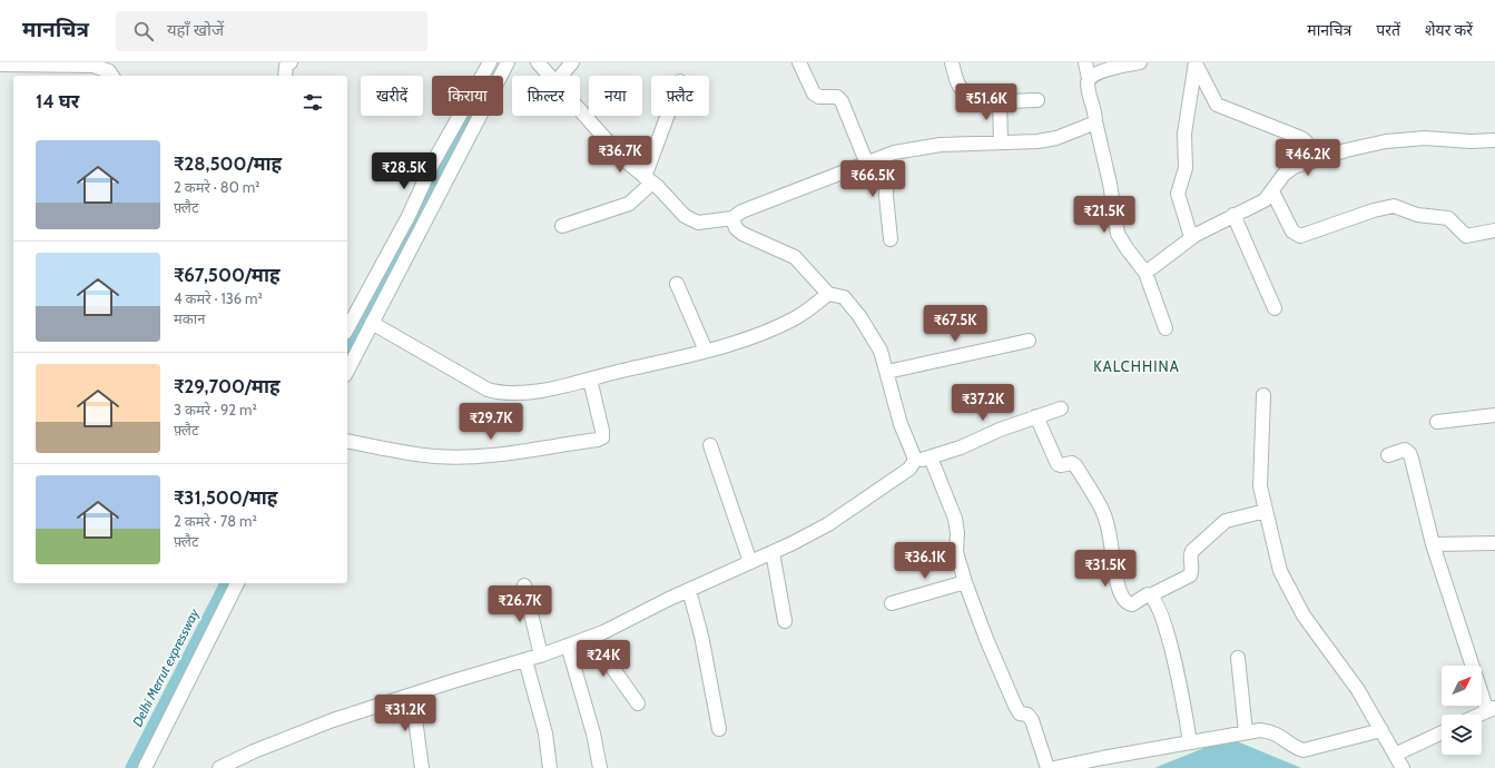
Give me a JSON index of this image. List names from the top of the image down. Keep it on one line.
{"districts":["KALCHHINA"],"water":["Delhi Merrut expressway"],"north":"top right","page":{"header":"मानचित्र","search":"यहाँ खोजें","nav":["मानचित्र","परतें","शेयर करें"],"chip":["खरीदें","किराया","फ़िल्टर","नया","फ़्लैट"],"heading":"14 घर","price":["₹51.6K","₹36.7K","₹46.2K","₹28.5K","₹66.5K","₹21.5K","₹67.5K","₹37.2K","₹29.7K","₹36.1K","₹31.5K","₹26.7K","₹24K","₹31.2K"],"list":[{"name":"₹28,500/माह","note":"2 कमरे · 80 m² · फ़्लैट"},{"name":"₹67,500/माह","note":"4 कमरे · 136 m² · मकान"},{"name":"₹29,700/माह","note":"3 कमरे · 92 m² · फ़्लैट"},{"name":"₹31,500/माह","note":"2 कमरे · 78 m² · फ़्लैट"}]}}
